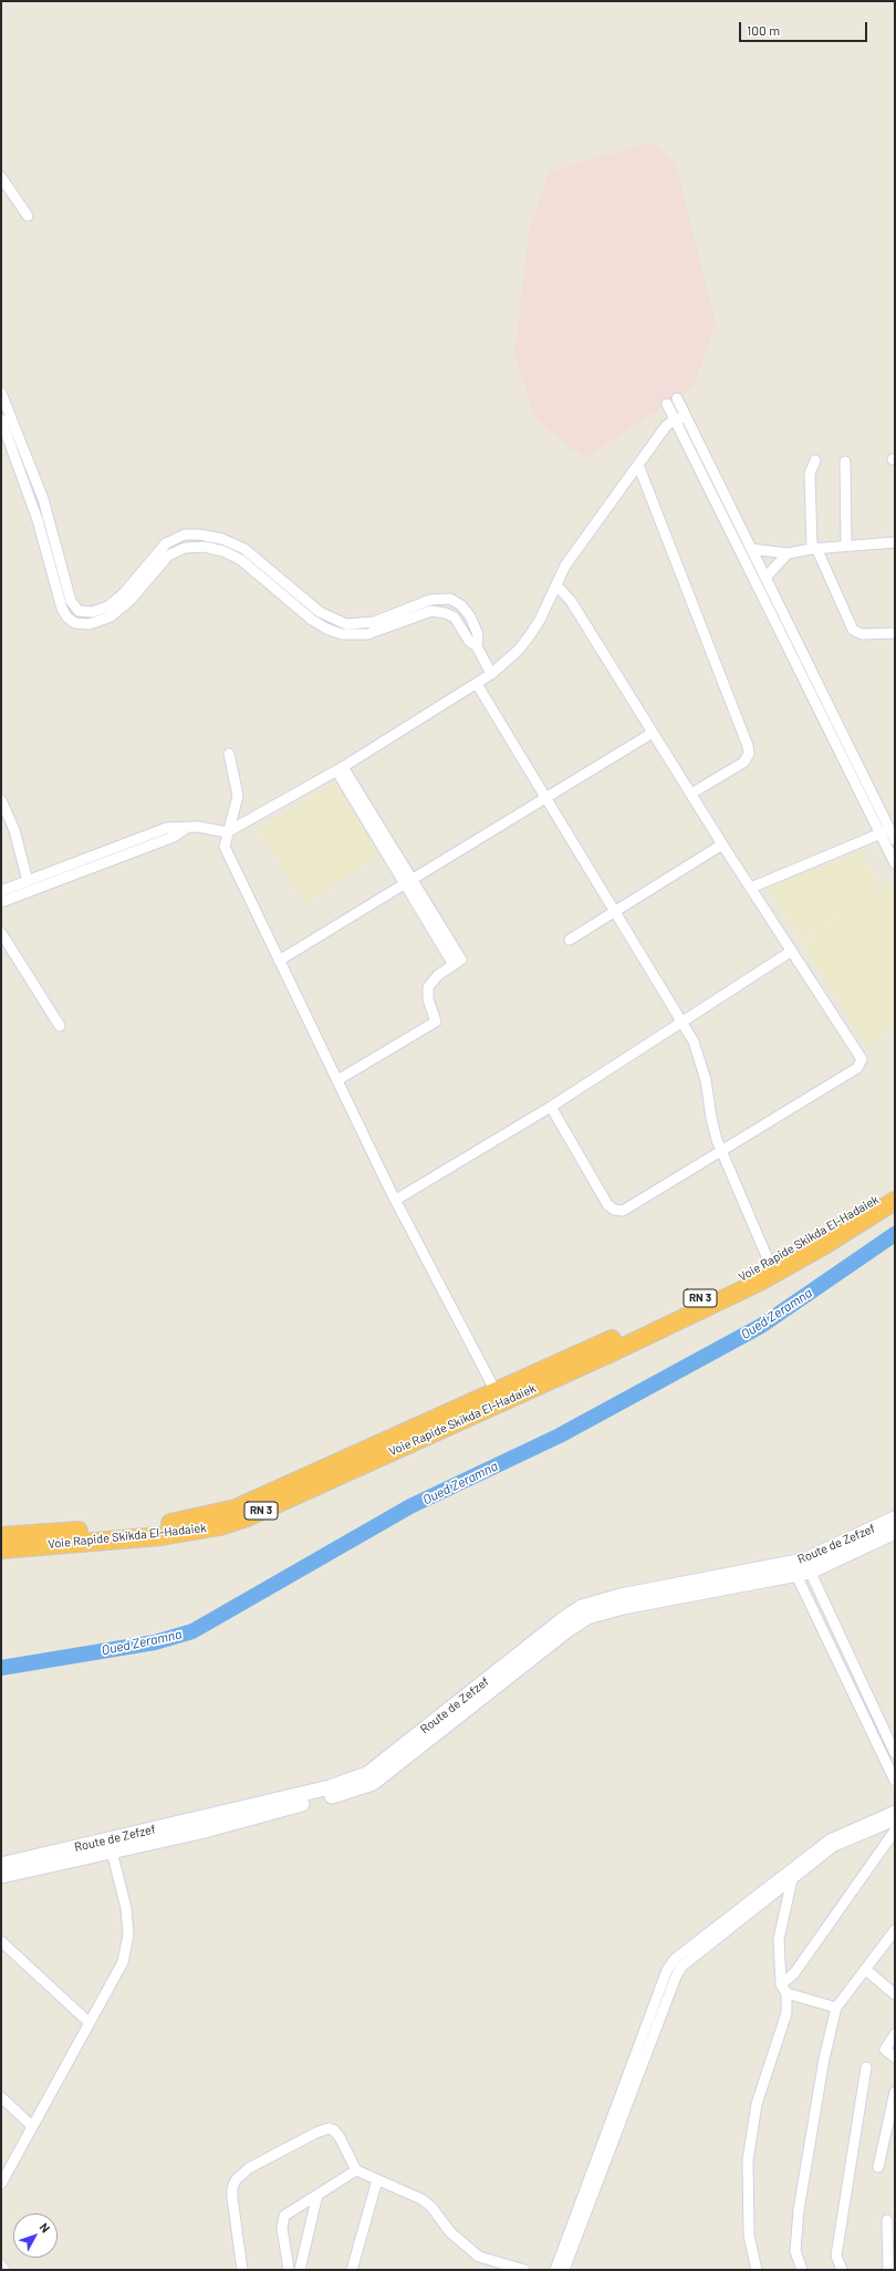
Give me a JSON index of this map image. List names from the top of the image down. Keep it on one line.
{"streets":{"highway":["Voie Rapide Skikda El-Hadaiek","RN 3"],"main road":["Route de Zefzef"]},"water":["Oued Zeramna"],"scale_bar":"100 m","north":"top right"}
